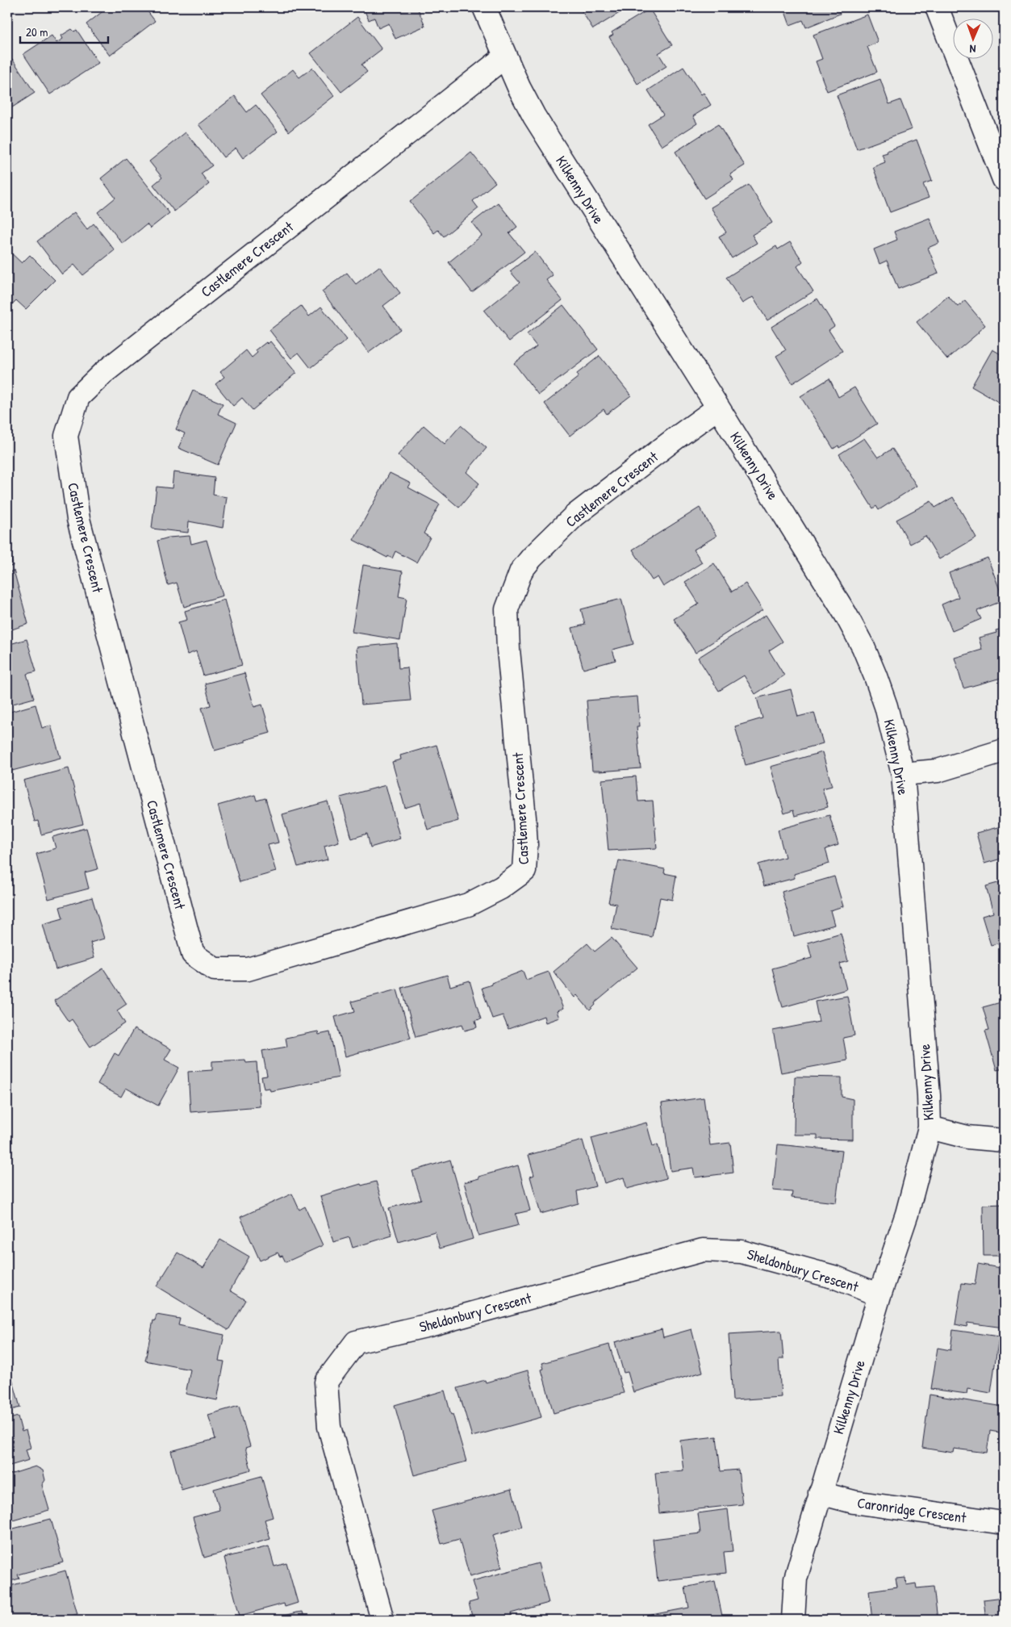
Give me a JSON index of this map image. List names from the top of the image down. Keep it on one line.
{"streets":{"street":["Kilkenny Drive","Castlemere Crescent","Sheldonbury Crescent","Caronridge Crescent"]},"crossings":[["Kilkenny Drive","Castlemere Crescent"],["Kilkenny Drive","Sheldonbury Crescent"],["Kilkenny Drive","Caronridge Crescent"]],"scale_bar":"20 m","north":"bottom"}
